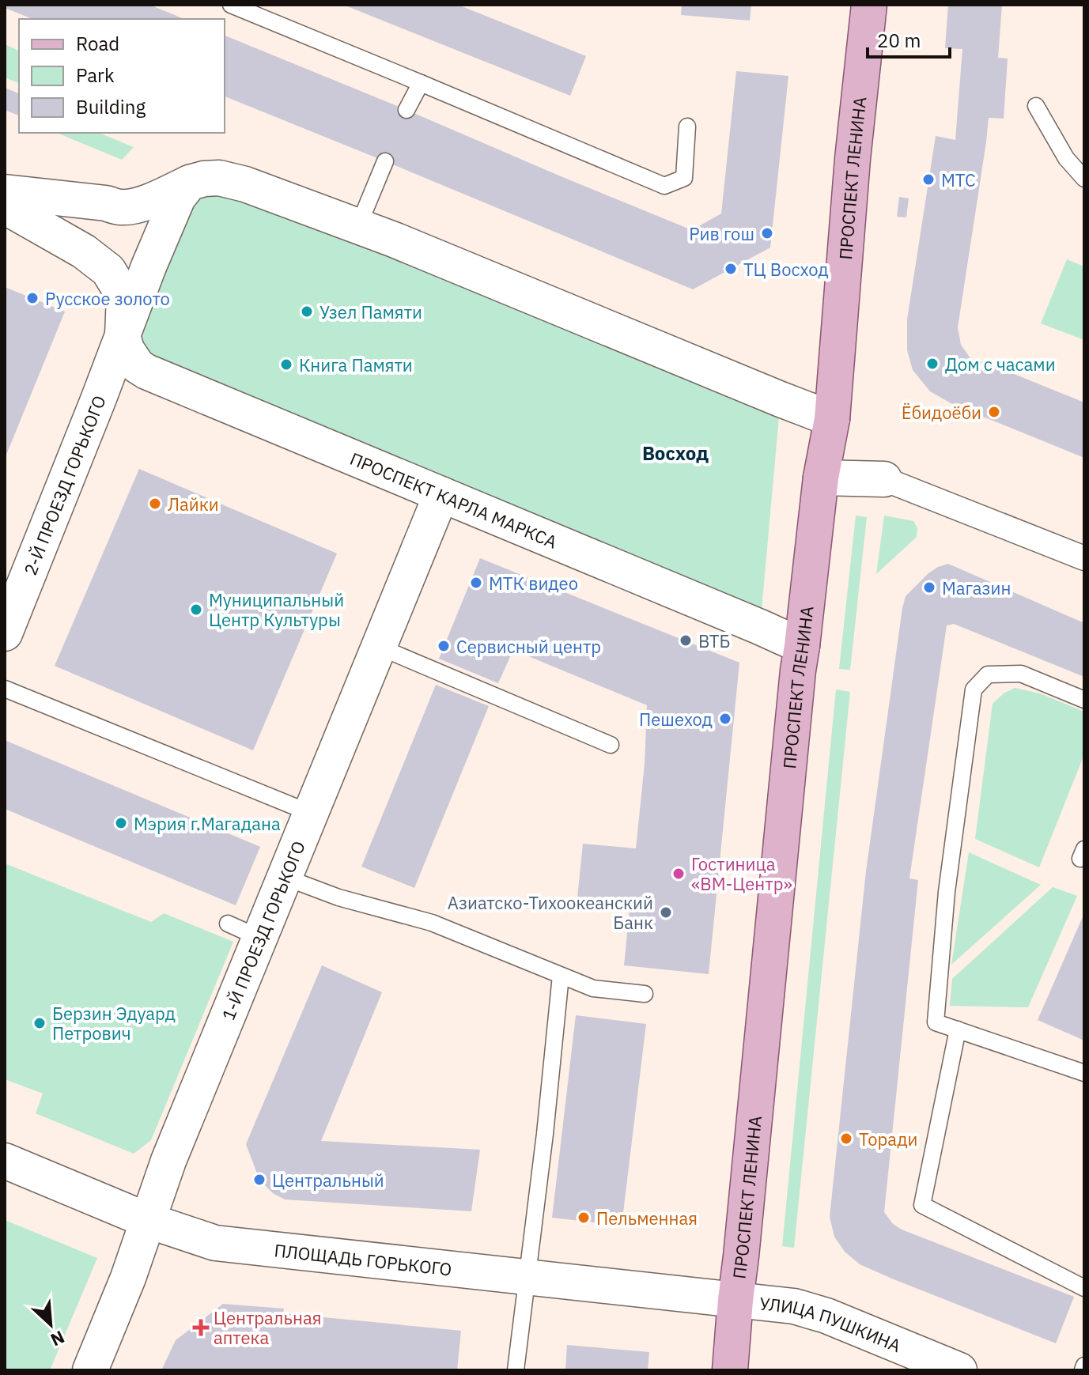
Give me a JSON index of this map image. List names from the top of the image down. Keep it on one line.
{"streets":{"main road":["ПРОСПЕКТ ЛЕНИНА"],"street":["2-Й ПРОЕЗД ГОРЬКОГО","ПРОСПЕКТ КАРЛА МАРКСА","1-Й ПРОЕЗД ГОРЬКОГО","ПЛОЩАДЬ ГОРЬКОГО","УЛИЦА ПУШКИНА"]},"crossings":[["ПРОСПЕКТ ЛЕНИНА","ПРОСПЕКТ КАРЛА МАРКСА"],["ПРОСПЕКТ ЛЕНИНА","ПЛОЩАДЬ ГОРЬКОГО"],["ПРОСПЕКТ ЛЕНИНА","УЛИЦА ПУШКИНА"],["2-Й ПРОЕЗД ГОРЬКОГО","ПРОСПЕКТ КАРЛА МАРКСА"],["ПРОСПЕКТ КАРЛА МАРКСА","1-Й ПРОЕЗД ГОРЬКОГО"],["1-Й ПРОЕЗД ГОРЬКОГО","ПЛОЩАДЬ ГОРЬКОГО"],["ПЛОЩАДЬ ГОРЬКОГО","УЛИЦА ПУШКИНА"]],"districts":["Восход"],"places":{"other":["МТС","Рив гош","ТЦ Восход","Русское золото","Узел Памяти","Дом с часами","Книга Памяти","Ёбидоёби","Лайки","МТК видео","Магазин","Муниципальный Центр Культуры","ВТБ","Сервисный центр","Пешеход","Мэрия г.Магадана","Гостиница «ВМ-Центр»","Азиатско-Тихоокеанский Банк","Берзин Эдуард Петрович","Торади","Центральный","Пельменная"],"health":["Центральная аптека"]},"legend":["Road","Park","Building"],"scale_bar":"20 m","north":"bottom right"}
